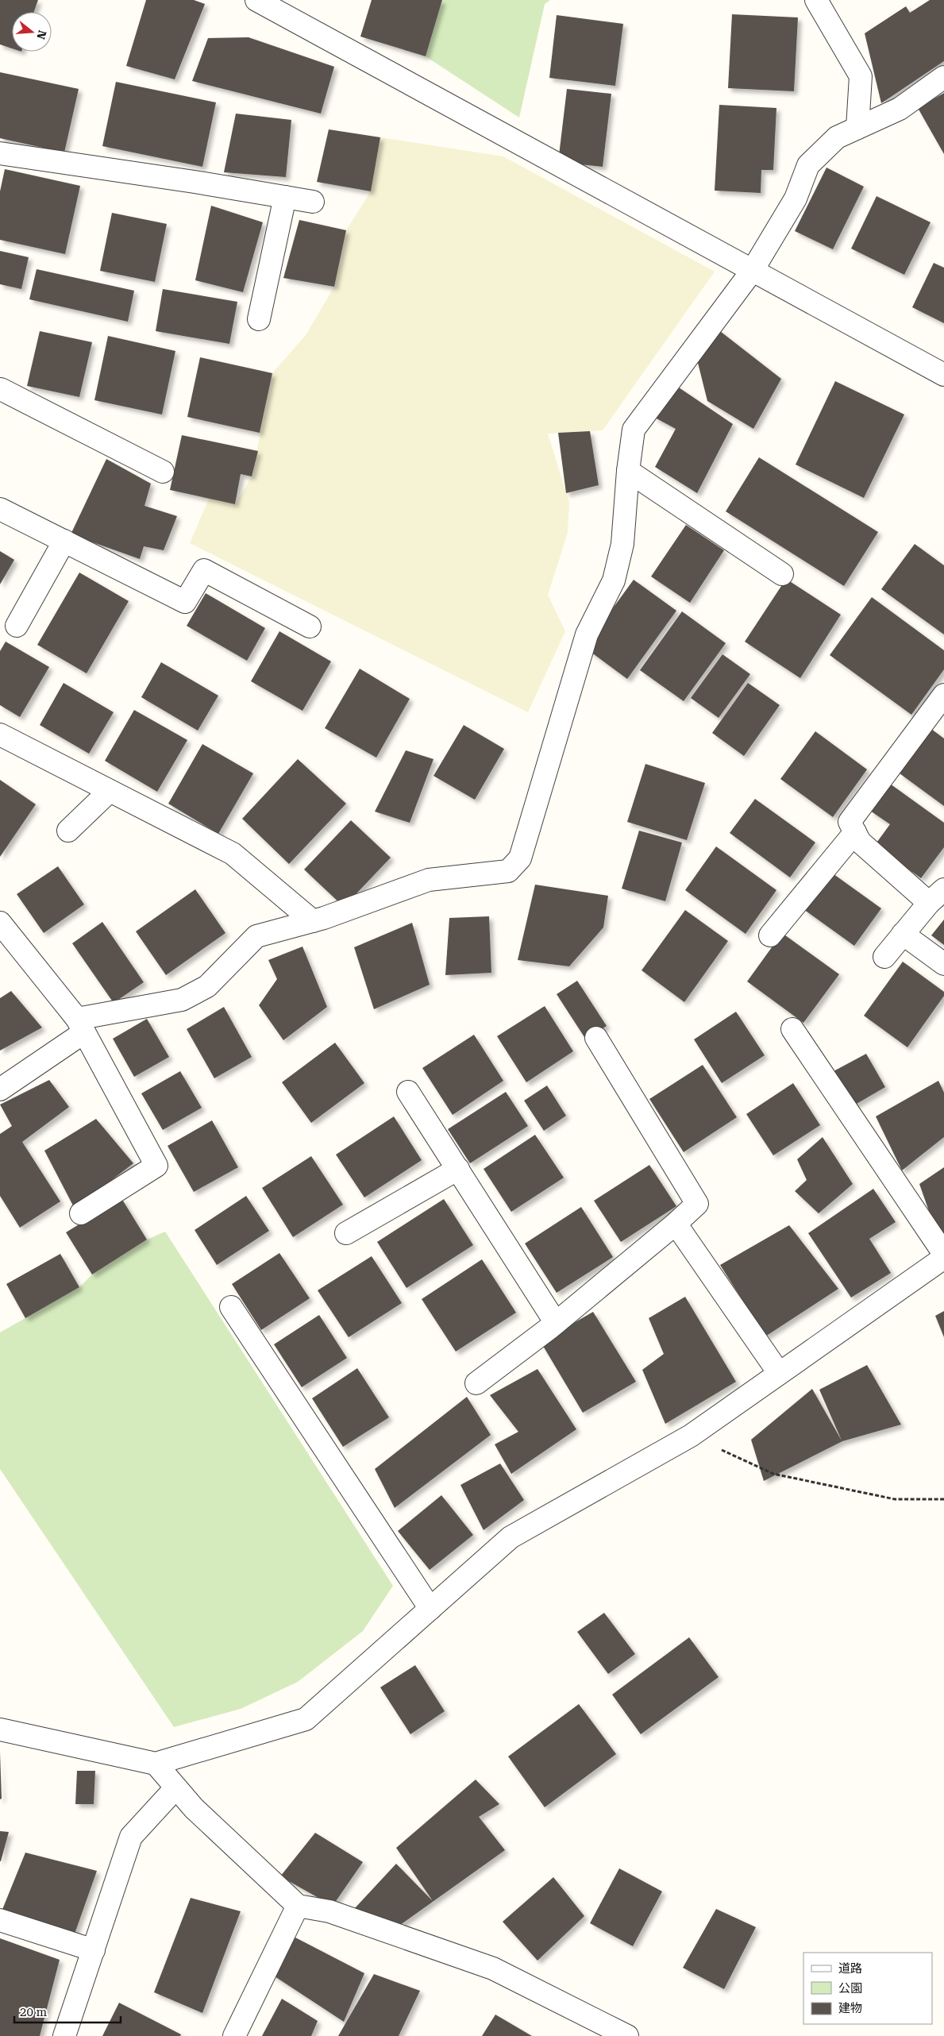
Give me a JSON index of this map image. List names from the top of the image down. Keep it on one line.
{"legend":["道路","公園","建物"],"scale_bar":"20 m","north":"right"}
